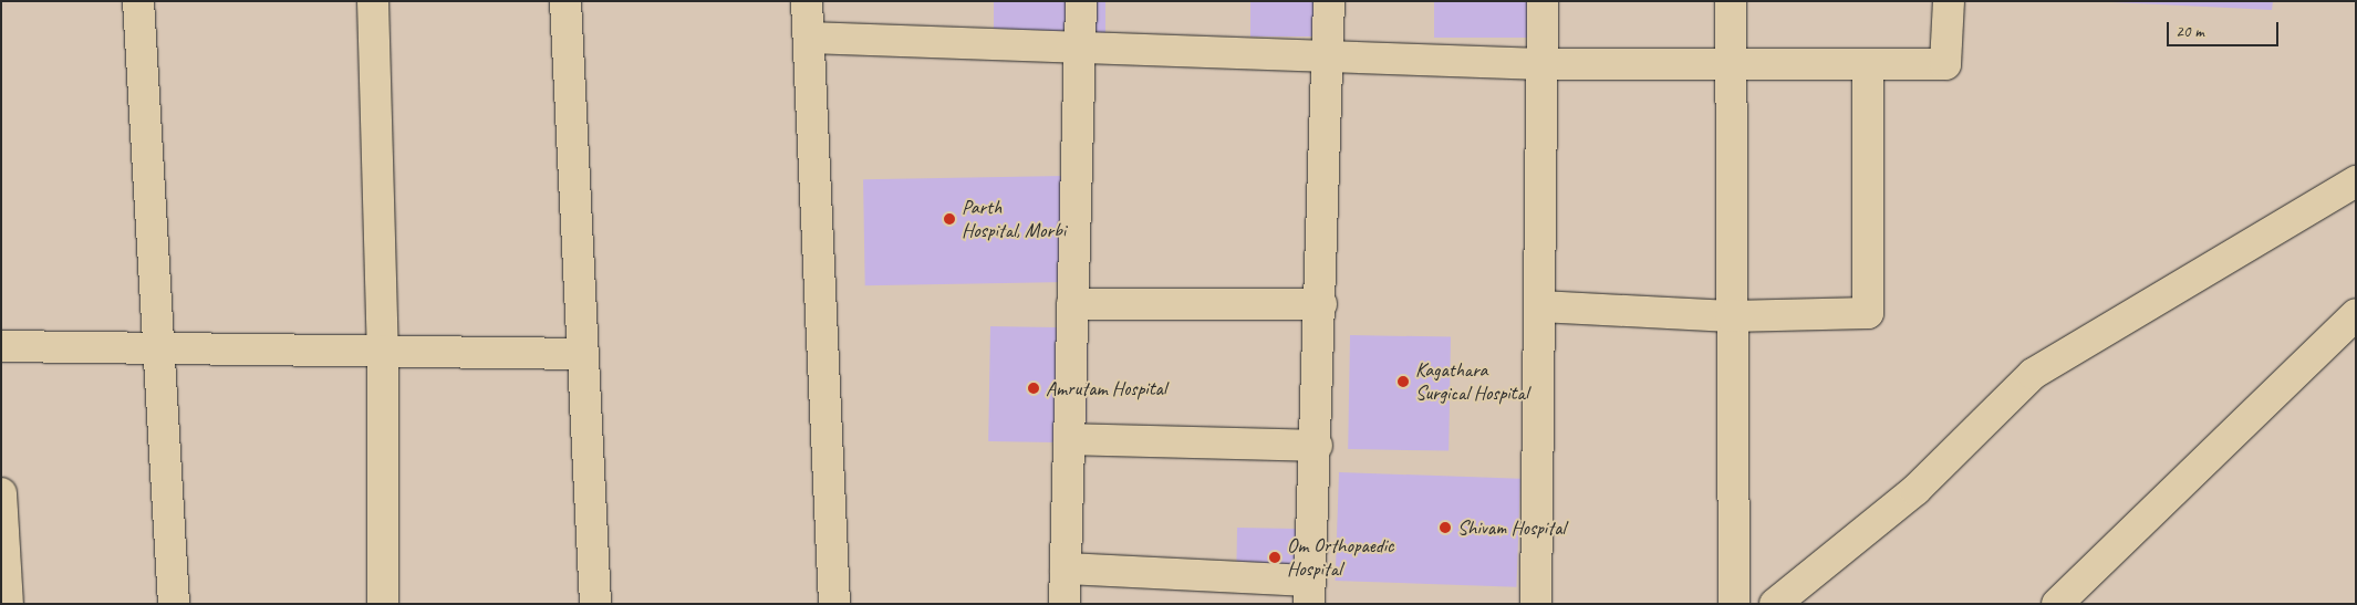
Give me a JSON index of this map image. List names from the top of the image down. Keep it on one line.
{"places":["Parth Hospital, Morbi","Kagathara Surgical Hospital","Amrutam Hospital","Shivam Hospital","Om Orthopaedic Hospital"],"scale_bar":"20 m"}
